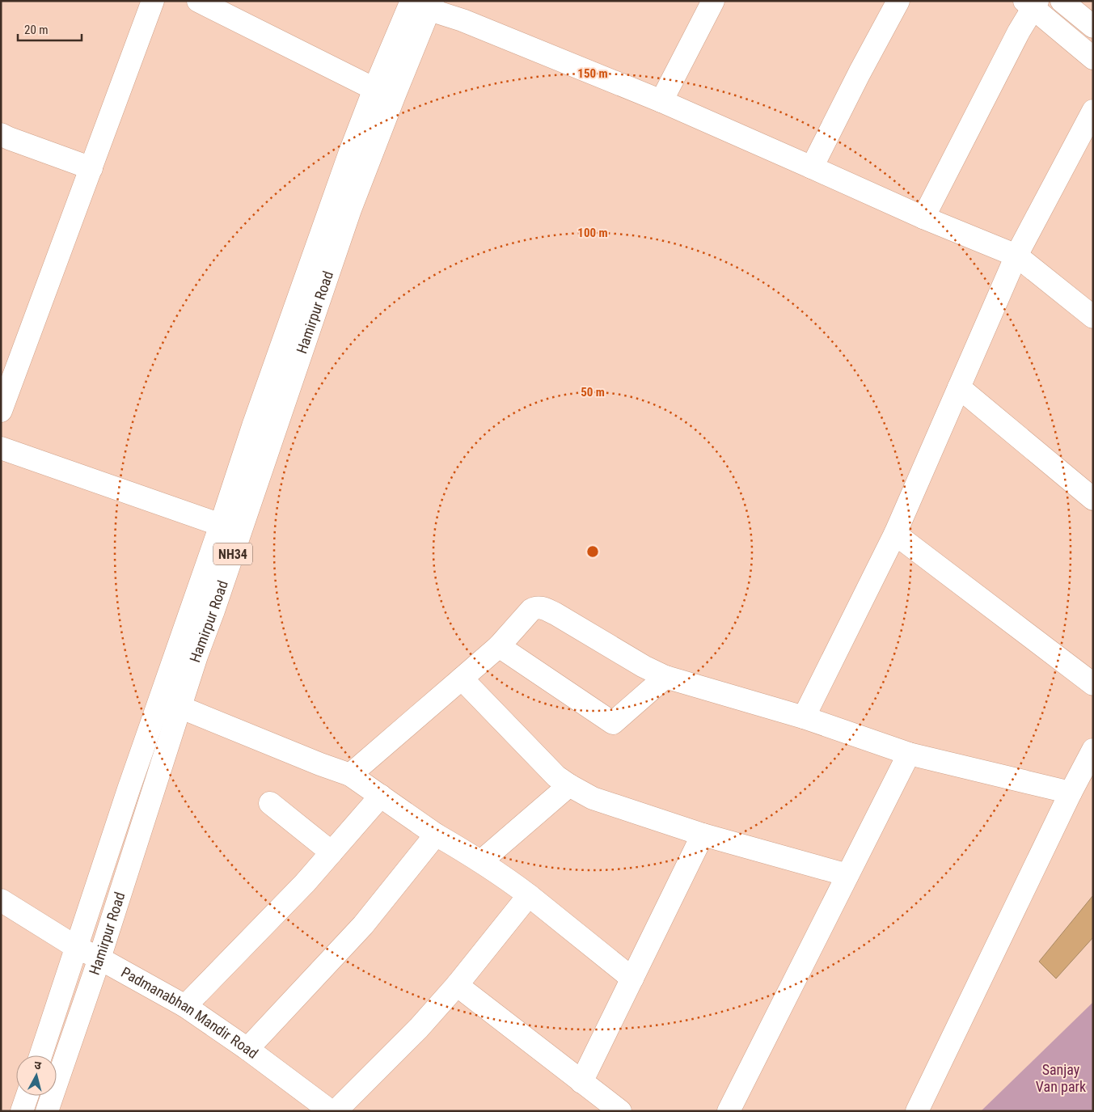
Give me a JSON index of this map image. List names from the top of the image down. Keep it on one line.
{"streets":{"main road":["Hamirpur Road","NH34","Padmanabhan Mandir Road"]},"crossings":[["Hamirpur Road","NH34"],["Hamirpur Road","Padmanabhan Mandir Road"],["NH34","Padmanabhan Mandir Road"]],"parks":["Sanjay Van park"],"scale_bar":"20 m","north":"top","rings":["150 m","100 m","50 m"]}
